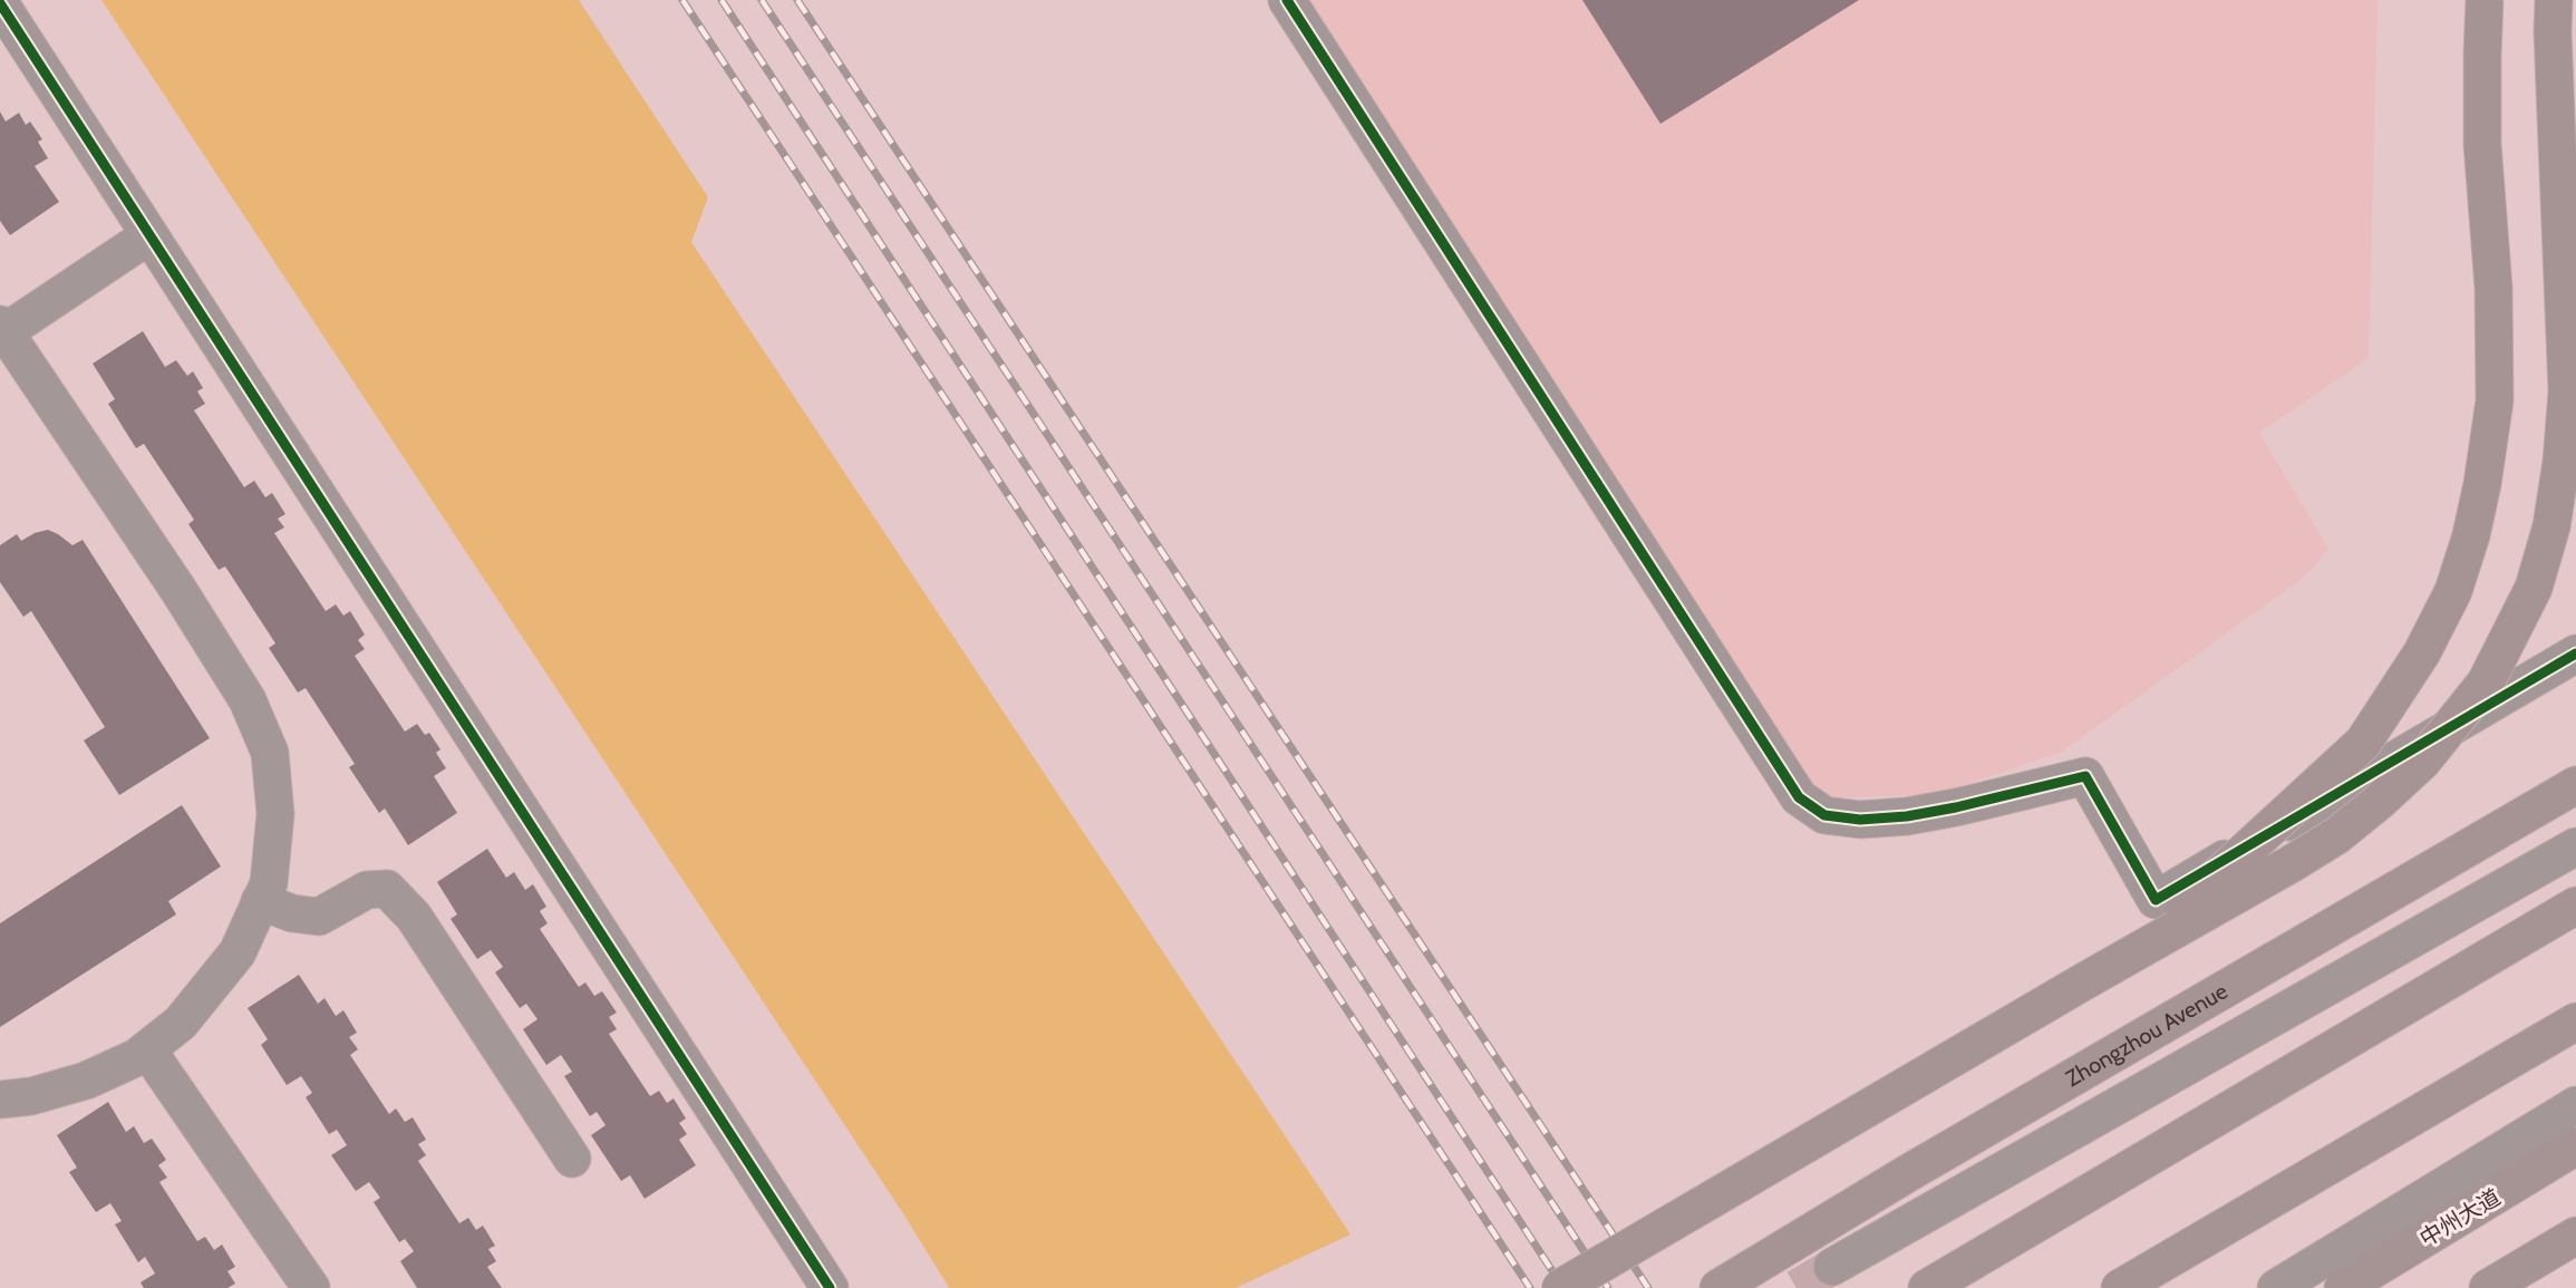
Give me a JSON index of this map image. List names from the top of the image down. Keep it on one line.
{"streets":{"highway":["Zhongzhou Avenue","中州大道"]}}
